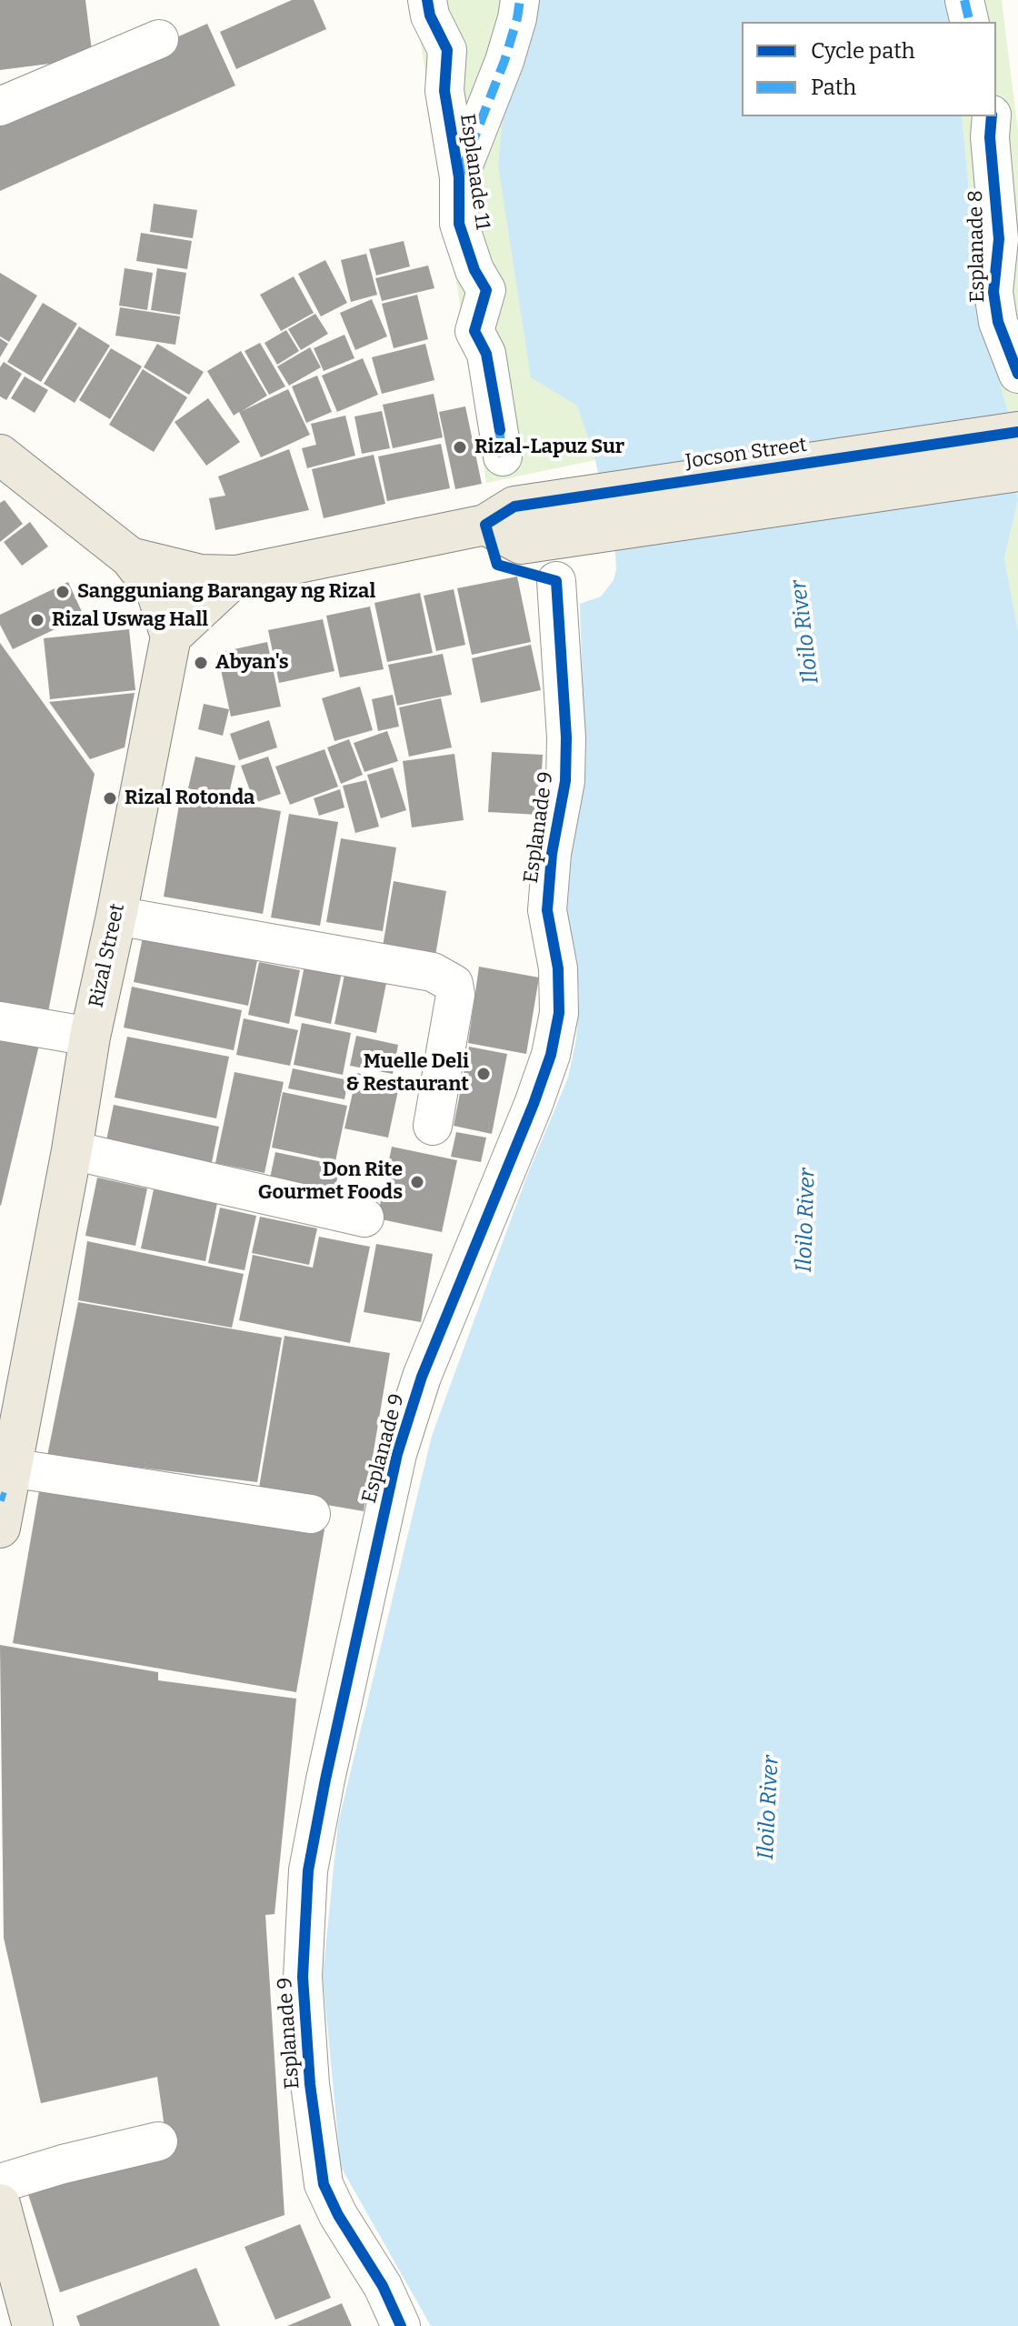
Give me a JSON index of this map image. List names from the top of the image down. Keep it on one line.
{"streets":{"main road":["Jocson Street","Rizal Street"],"street":["Esplanade 11","Esplanade 8","Esplanade 9"]},"crossings":[["Jocson Street","Rizal Street"]],"water":["Iloilo River"],"places":["Rizal-Lapuz Sur","Sangguniang Barangay ng Rizal","Rizal Uswag Hall","Abyan's","Rizal Rotonda","Muelle Deli & Restaurant","Don Rite Gourmet Foods"],"legend":["Cycle path","Path"]}
